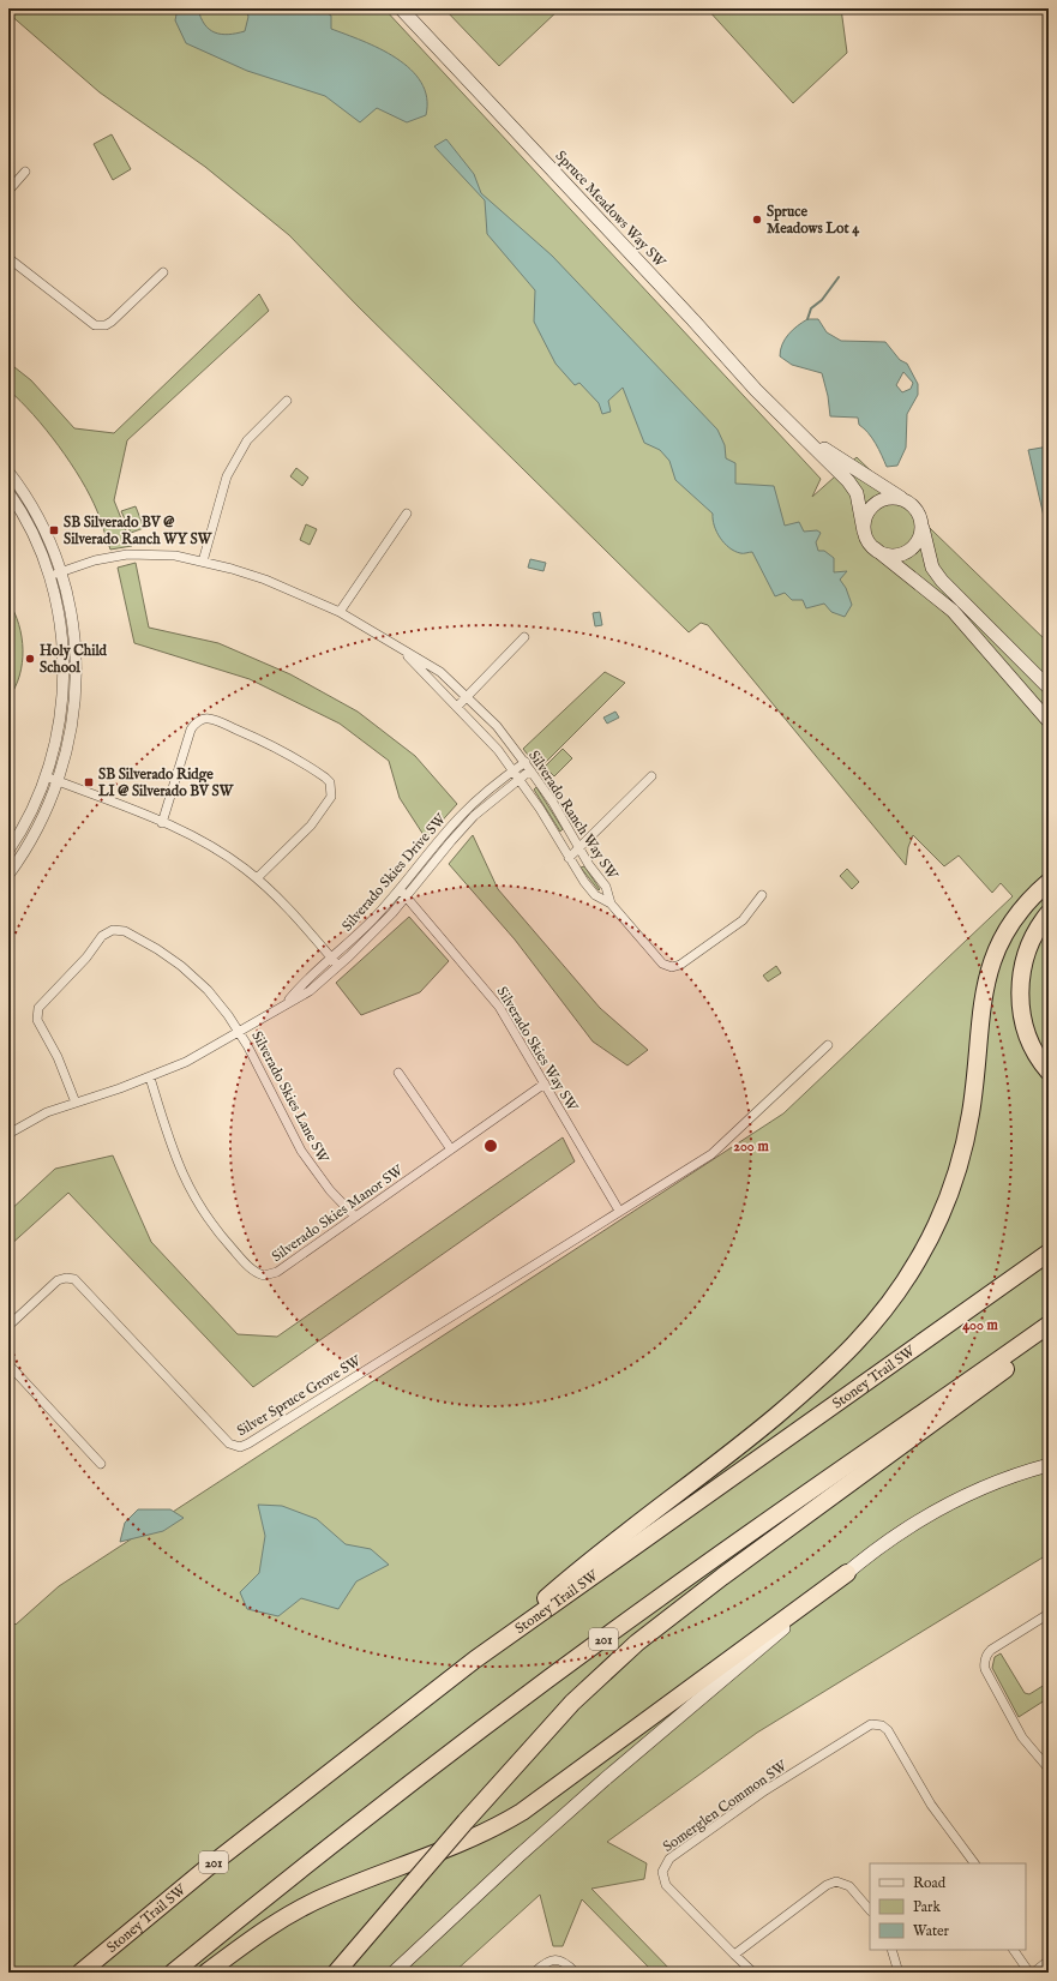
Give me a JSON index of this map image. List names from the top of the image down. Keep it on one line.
{"streets":{"highway":["Stoney Trail SW","201"],"main road":["Spruce Meadows Way SW"],"street":["Silverado Ranch Way SW","Silverado Skies Drive SW","Silverado Skies Way SW","Silverado Skies Lane SW","Silverado Skies Manor SW","Silver Spruce Grove SW","Somerglen Common SW"]},"crossings":[["Silverado Ranch Way SW","Silverado Skies Drive SW"],["Silverado Skies Drive SW","Silverado Skies Way SW"],["Silverado Skies Drive SW","Silverado Skies Lane SW"],["Silverado Skies Drive SW","Silverado Skies Manor SW"],["Silverado Skies Way SW","Silverado Skies Manor SW"],["Silverado Skies Way SW","Silver Spruce Grove SW"],["Silverado Skies Lane SW","Silverado Skies Manor SW"]],"places":{"other":["Spruce Meadows Lot 4","Holy Child School"],"transit":["SB Silverado BV @ Silverado Ranch WY SW","SB Silverado Ridge LI @ Silverado BV SW"]},"legend":["Road","Park","Water"],"rings":["200 m","400 m"]}
